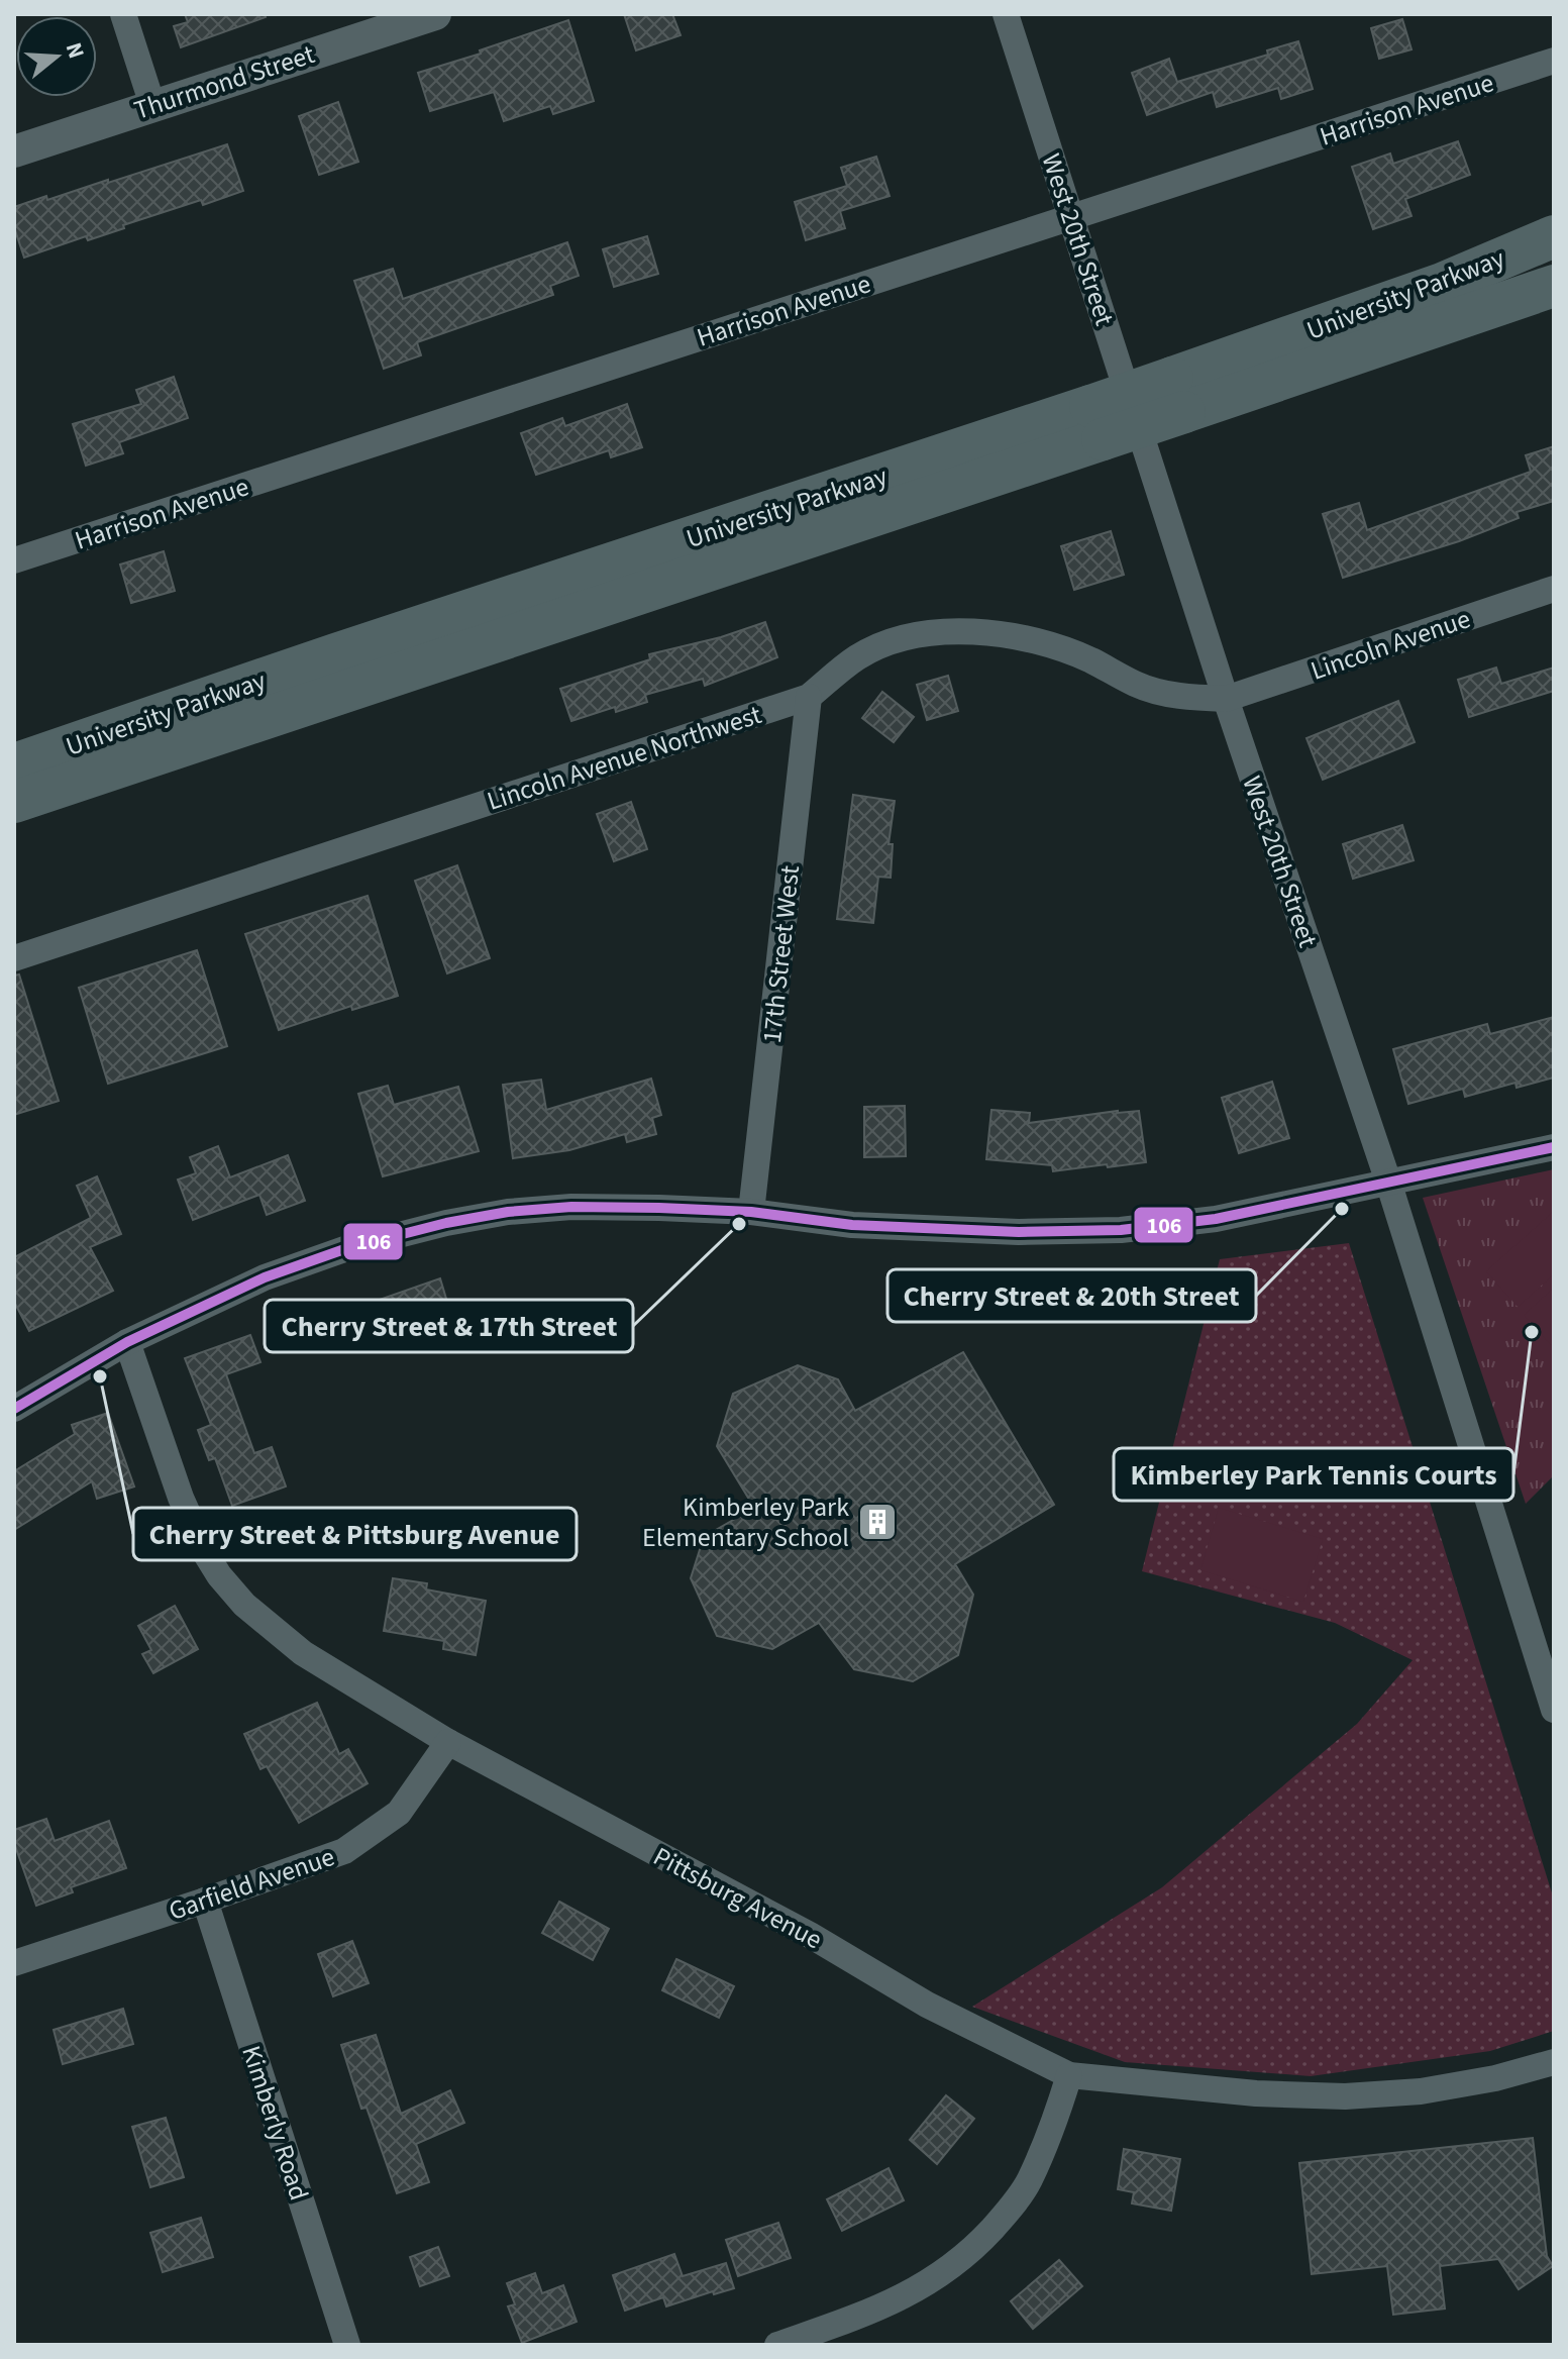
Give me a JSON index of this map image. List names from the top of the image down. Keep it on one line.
{"streets":{"main road":["University Parkway"],"street":["Thurmond Street","Harrison Avenue","West 20th Street","Lincoln Avenue","Lincoln Avenue Northwest","17th Street West","Garfield Avenue","Pittsburg Avenue","Kimberly Road"]},"crossings":[["Harrison Avenue","West 20th Street"],["West 20th Street","Lincoln Avenue"],["West 20th Street","Lincoln Avenue Northwest"],["Lincoln Avenue","Lincoln Avenue Northwest"],["Lincoln Avenue Northwest","17th Street West"],["Garfield Avenue","Pittsburg Avenue"],["Garfield Avenue","Kimberly Road"]],"places":{"other":["Cherry Street & 20th Street","Cherry Street & 17th Street","Kimberley Park Tennis Courts","Cherry Street & Pittsburg Avenue"],"building":["Kimberley Park Elementary School"]},"lines":["transit line 106"],"north":"right"}
